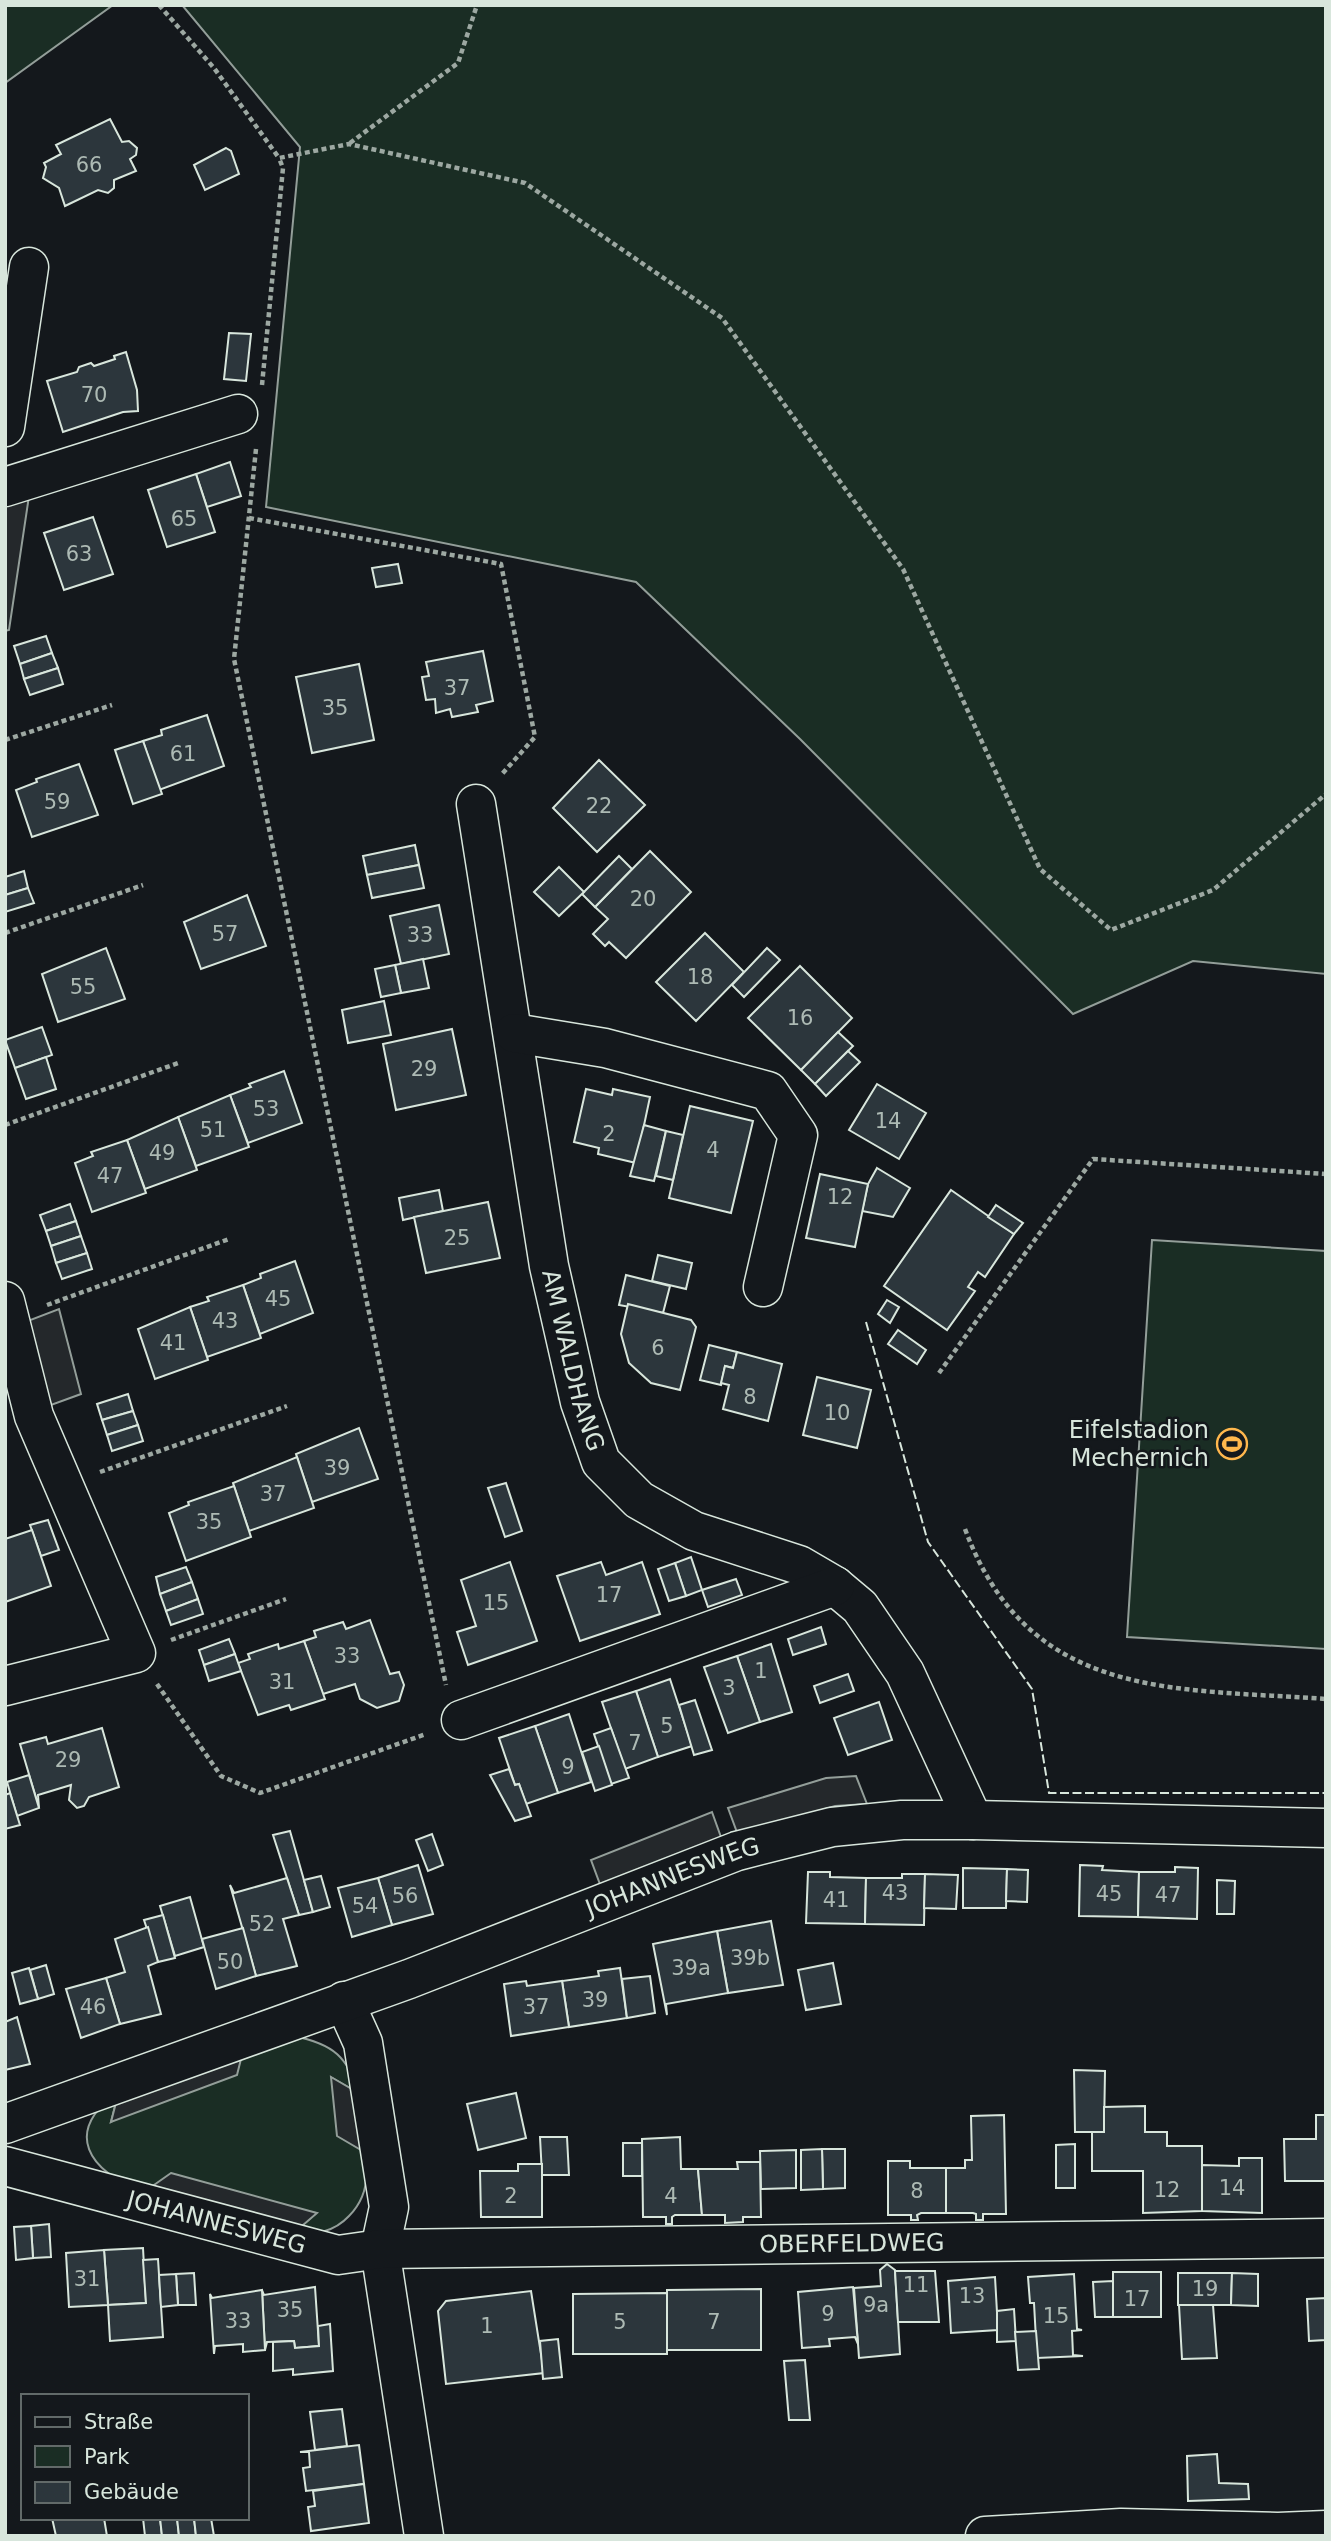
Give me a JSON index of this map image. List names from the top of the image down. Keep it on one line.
{"streets":{"street":["AM WALDHANG","JOHANNESWEG","OBERFELDWEG"]},"crossings":[["AM WALDHANG","JOHANNESWEG"],["JOHANNESWEG","OBERFELDWEG"]],"places":{"sports":["Eifelstadion Mechernich"]},"house_numbers":["66","70","65","63","37","35","61","59","22","20","57","33","18","55","16","29","53","14","51","2","4","49","47","12","25","45","43","41","6","8","10","39","37","35","17","15","33","1","31","3","5","7","29","9","43","45","47","56","41","54","52","39b","50","39a","39","46","37","14","12","8","2","4","31","11","19","13","17","9a","35","9","15","33","5","7","1"],"legend":["Straße","Park","Gebäude"]}
